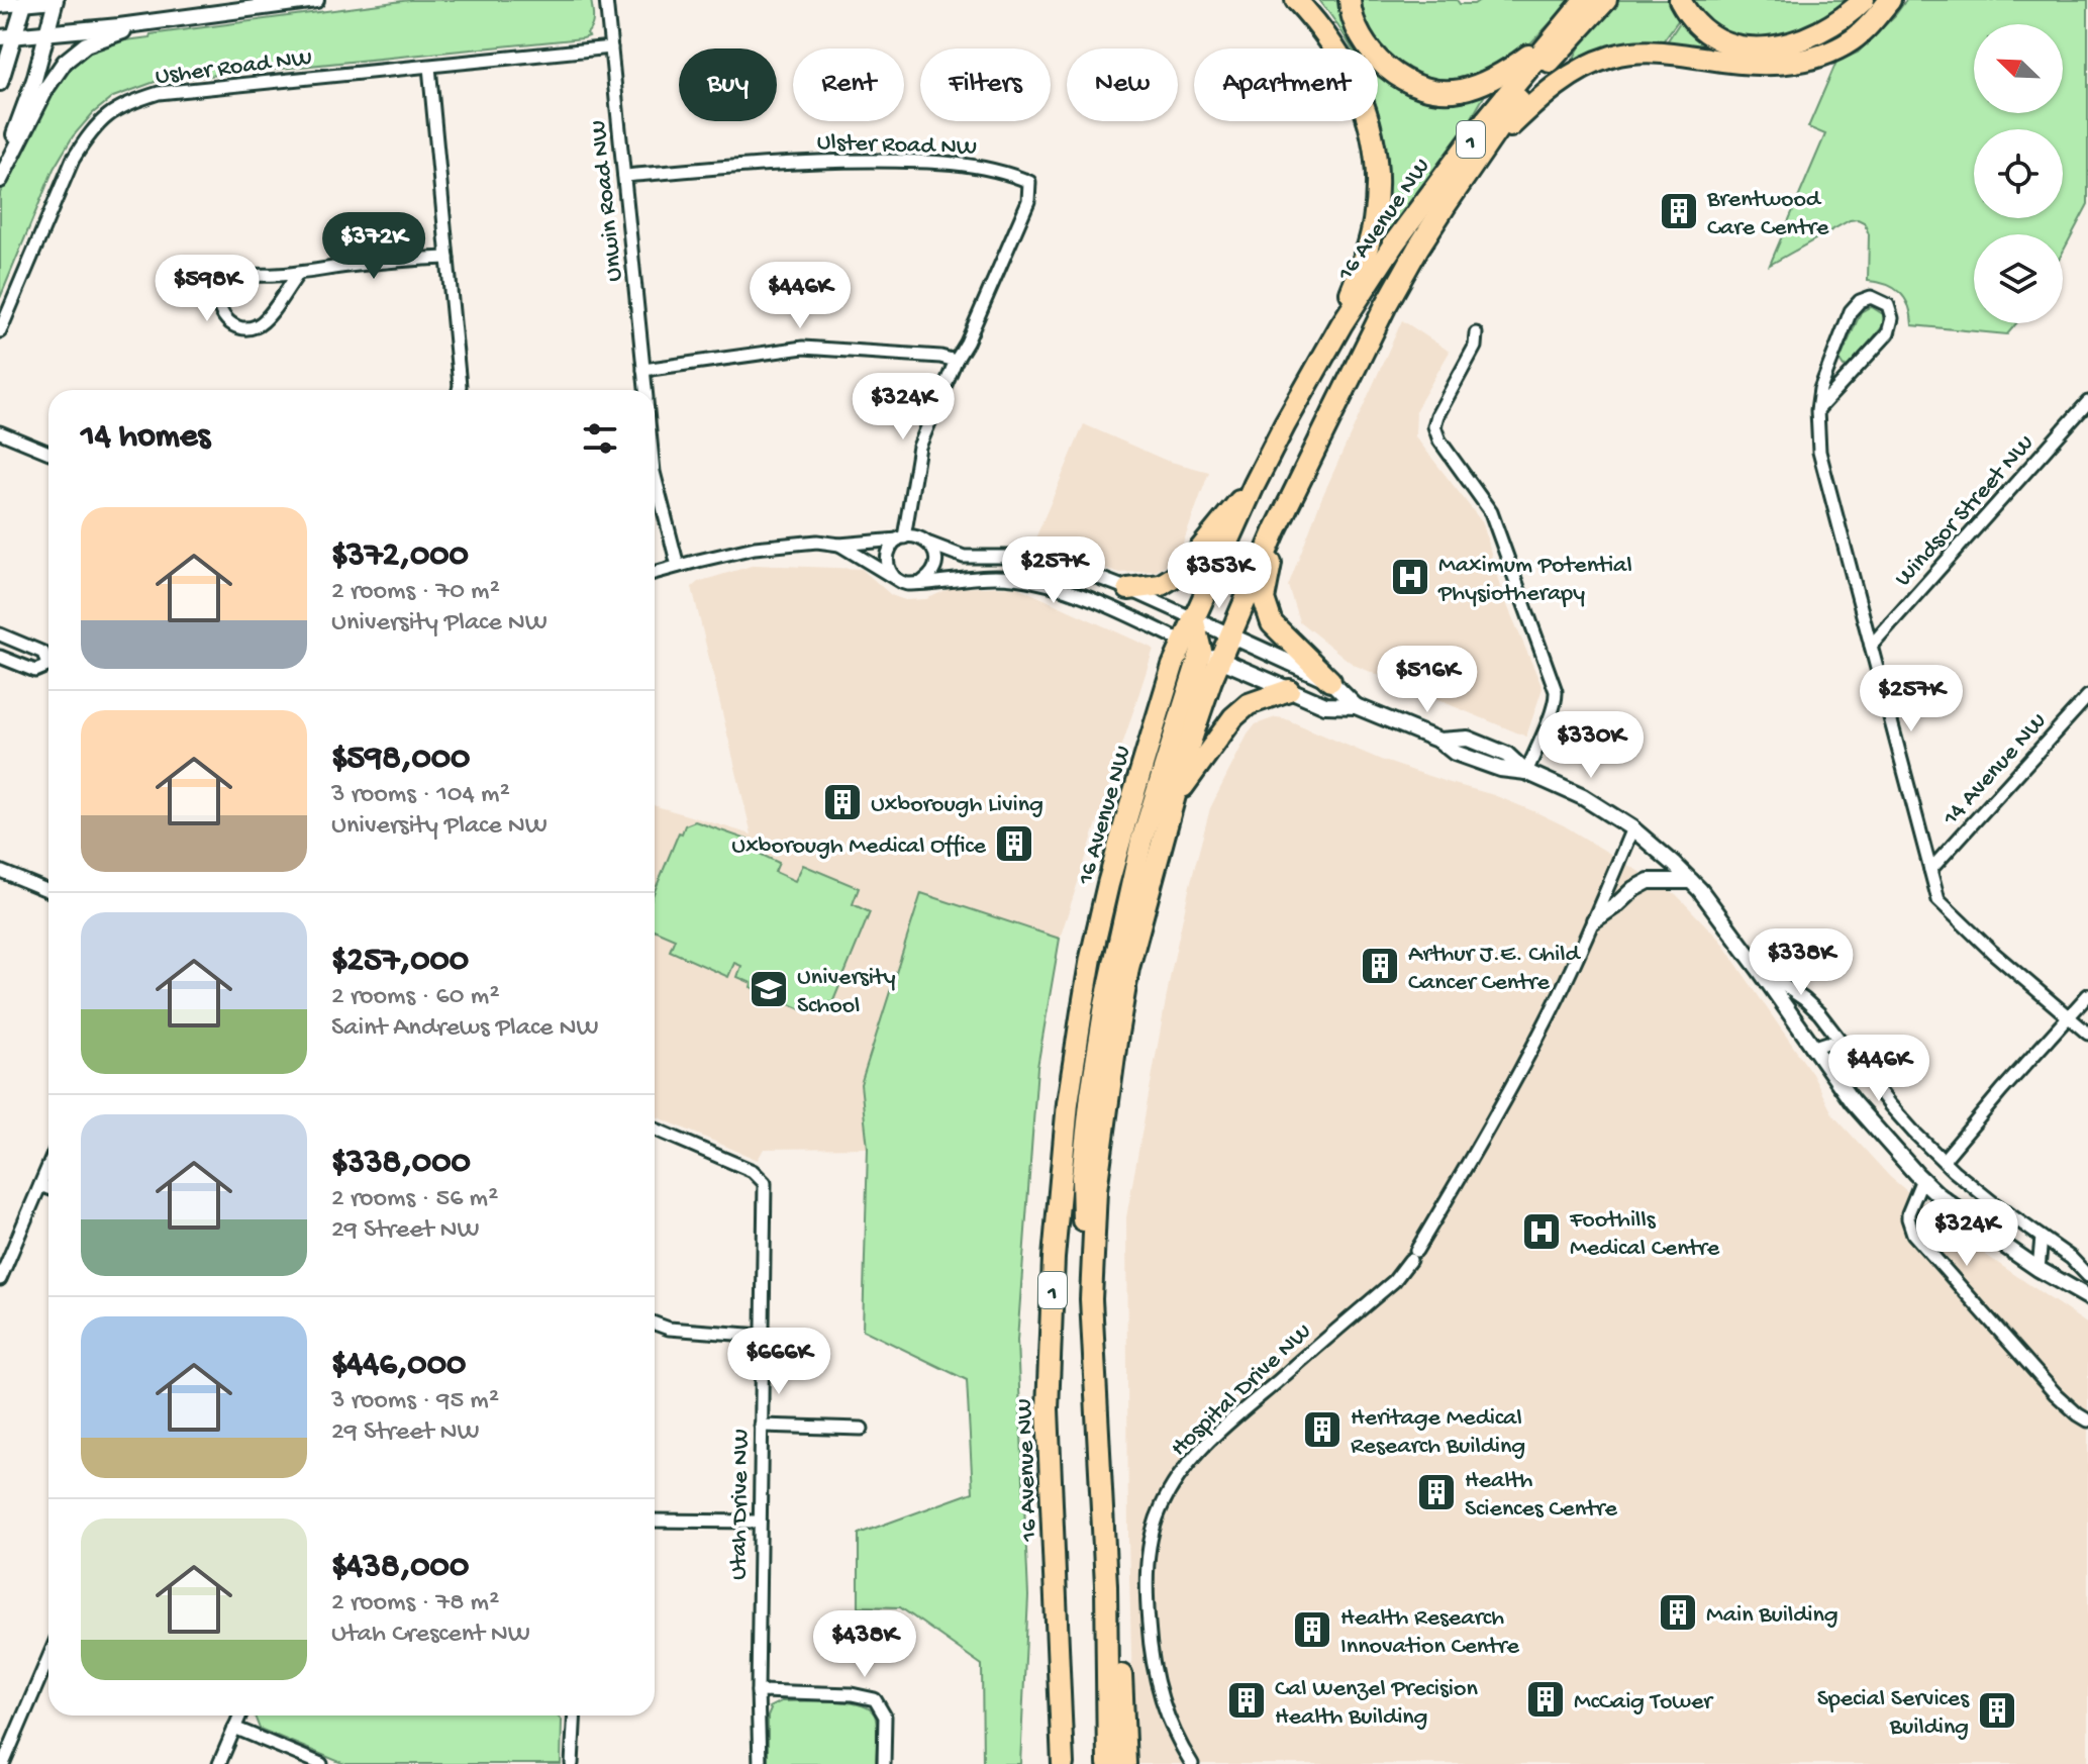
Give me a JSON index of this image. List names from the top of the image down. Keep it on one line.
{"streets":{"highway":["1","16 Avenue NW"],"street":["Usher Road NW","Ulster Road NW","Unwin Road NW","Windsor Street NW","14 Avenue NW","Hospital Drive NW","Utah Drive NW"]},"crossings":[["Usher Road NW","Unwin Road NW"],["Ulster Road NW","Unwin Road NW"]],"places":{"building":["Brentwood Care Centre","Uxborough Living","Uxborough Medical Office","Arthur J.E. Child Cancer Centre","Heritage Medical Research Building","Health Sciences Centre","Main Building","Health Research Innovation Centre","McCaig Tower","Cal Wenzel Precision Health Building","Special Services Building"],"hospital":["Maximum Potential Physiotherapy","Foothills Medical Centre"],"school or university":["University School"]},"north":"top left","page":{"chip":["Buy","Rent","Filters","New","Apartment"],"price":["$372K","$598K","$446K","$324K","$257K","$353K","$516K","$257K","$330K","$338K","$446K","$324K","$666K","$438K"],"heading":"14 homes","list":[{"name":"$372,000","note":"2 rooms · 70 m² · University Place NW"},{"name":"$598,000","note":"3 rooms · 104 m² · University Place NW"},{"name":"$257,000","note":"2 rooms · 60 m² · Saint Andrews Place NW"},{"name":"$338,000","note":"2 rooms · 56 m² · 29 Street NW"},{"name":"$446,000","note":"3 rooms · 95 m² · 29 Street NW"},{"name":"$438,000","note":"2 rooms · 78 m² · Utah Crescent NW"}]}}
